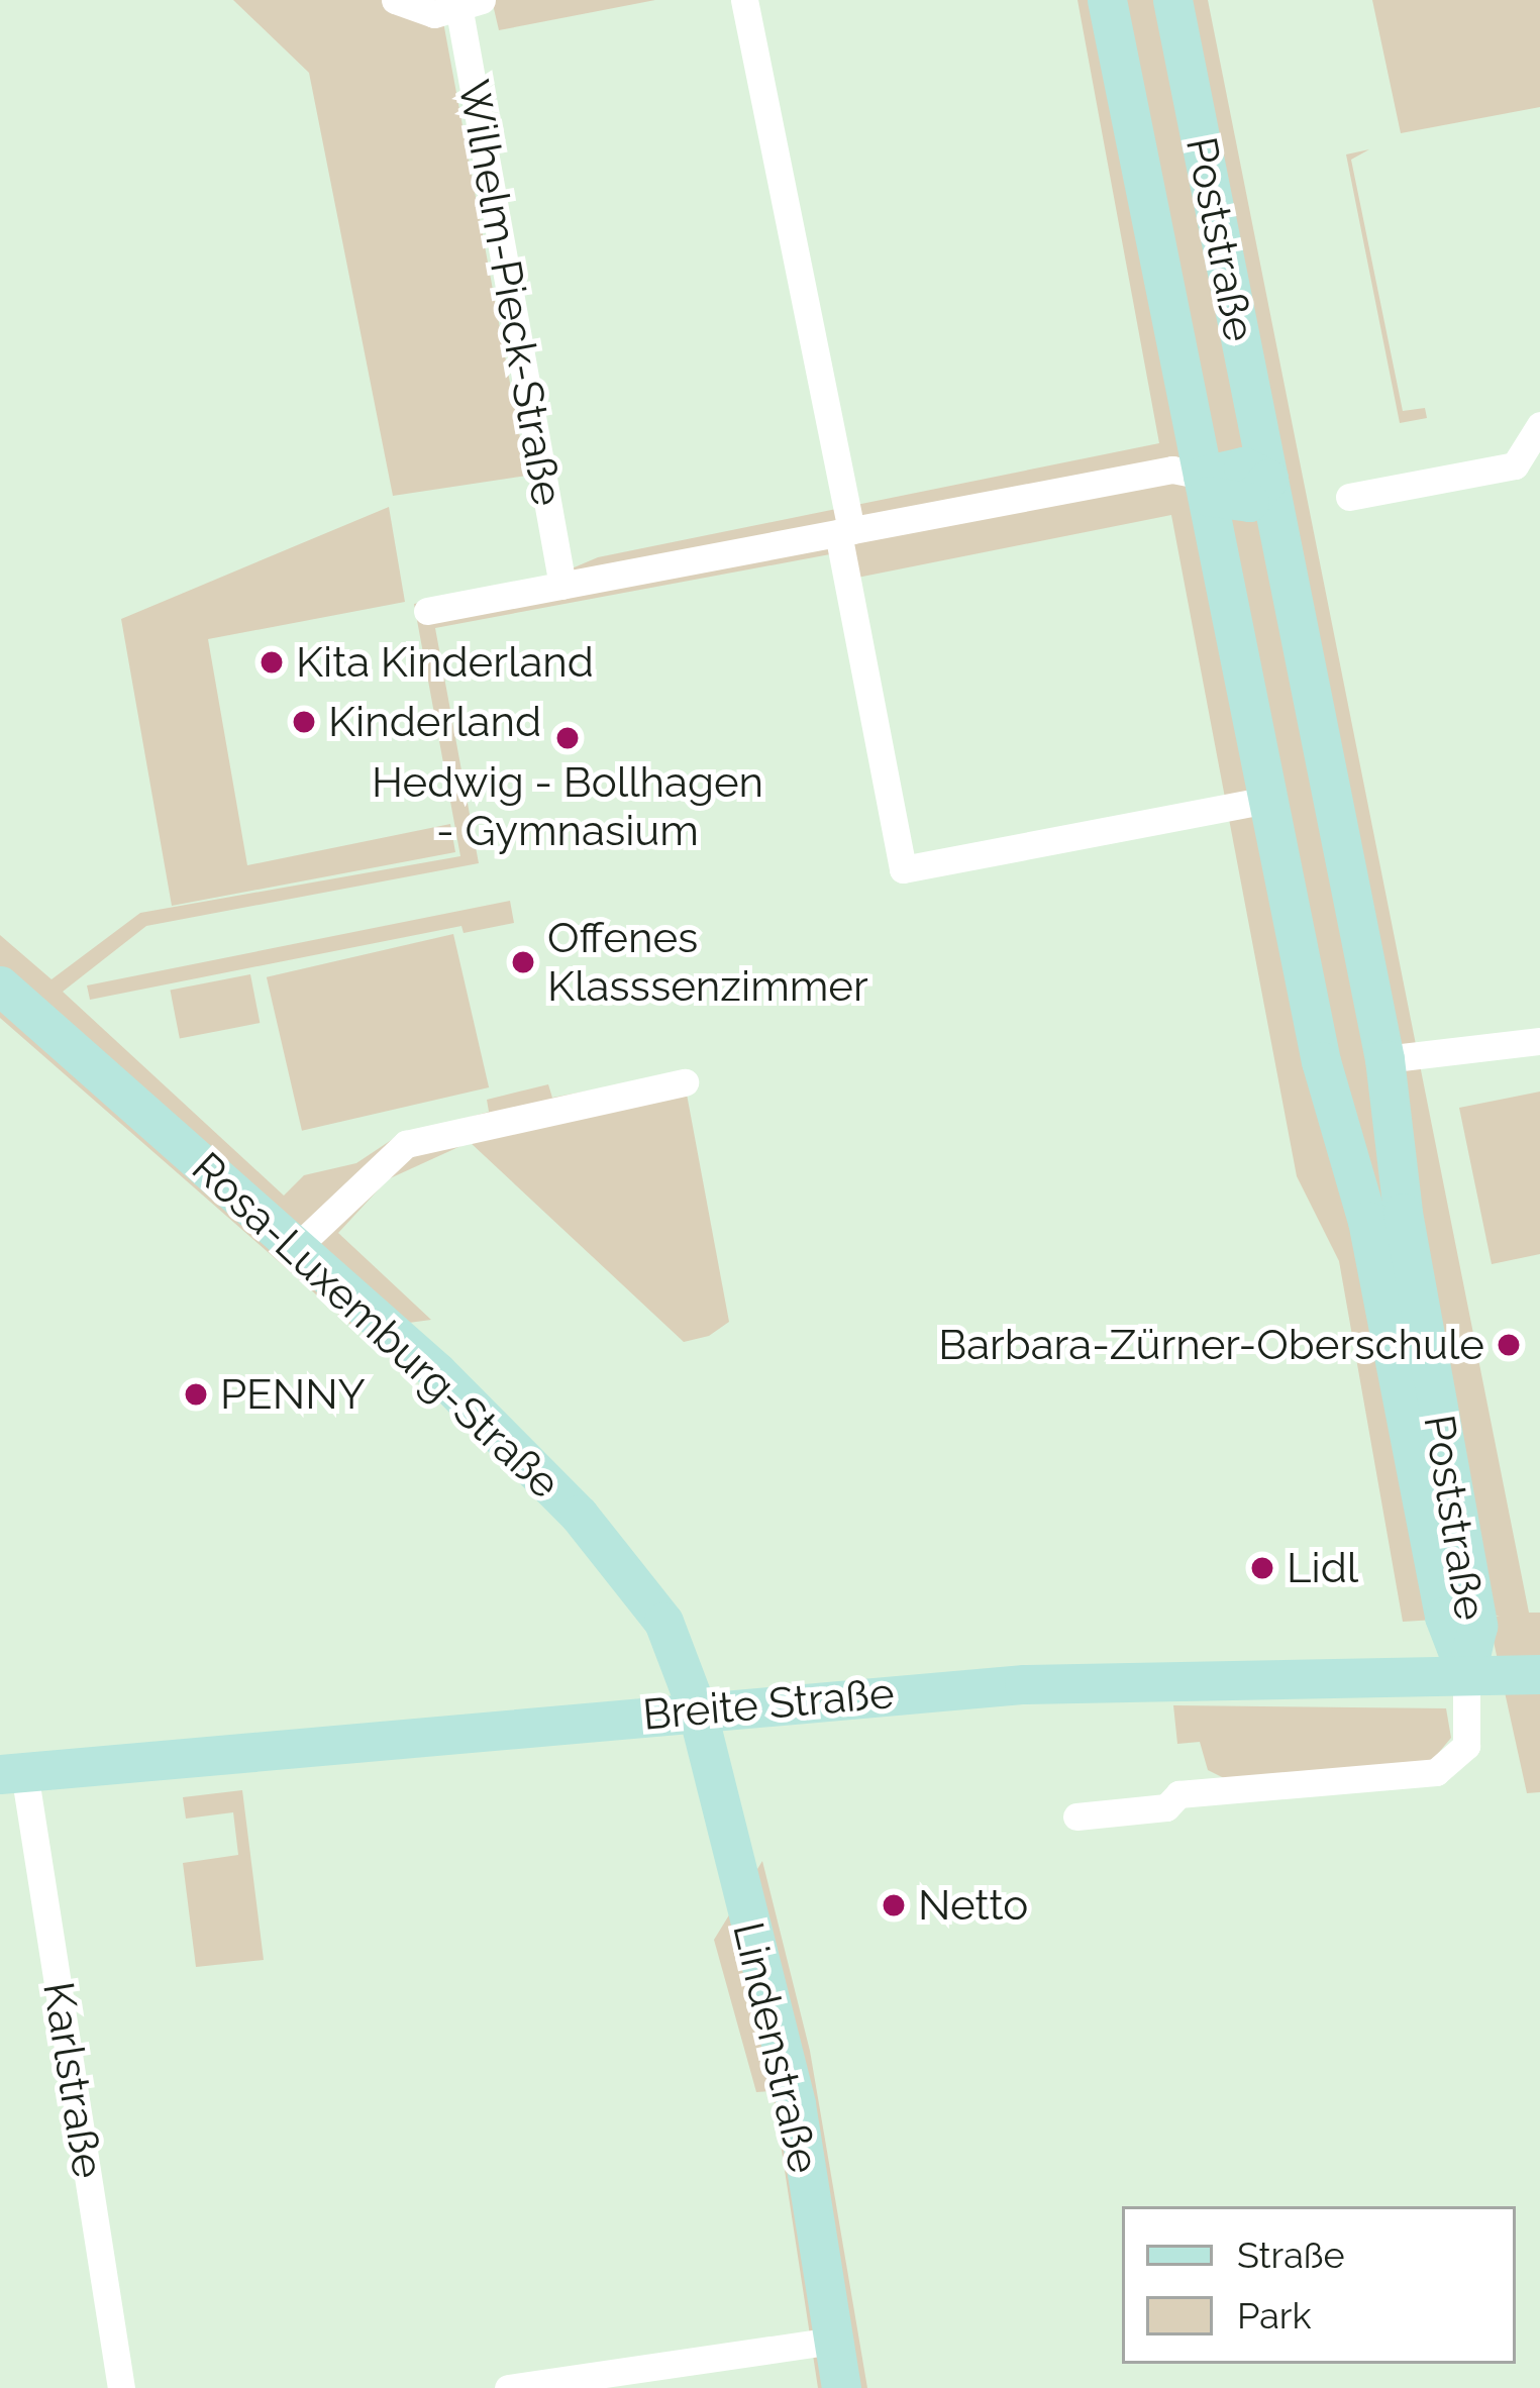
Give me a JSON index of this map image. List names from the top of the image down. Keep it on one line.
{"streets":{"street":["Poststraße","Wilhelm-Pieck-Straße","Rosa-Luxemburg-Straße","Breite Straße","Lindenstraße","Karlstraße"]},"crossings":[["Poststraße","Breite Straße"],["Rosa-Luxemburg-Straße","Breite Straße"],["Rosa-Luxemburg-Straße","Lindenstraße"],["Breite Straße","Lindenstraße"],["Breite Straße","Karlstraße"]],"places":["Kita Kinderland","Kinderland","Hedwig - Bollhagen - Gymnasium","Offenes Klasssenzimmer","Barbara-Zürner-Oberschule","PENNY","Lidl","Netto"],"legend":["Straße","Park"]}
